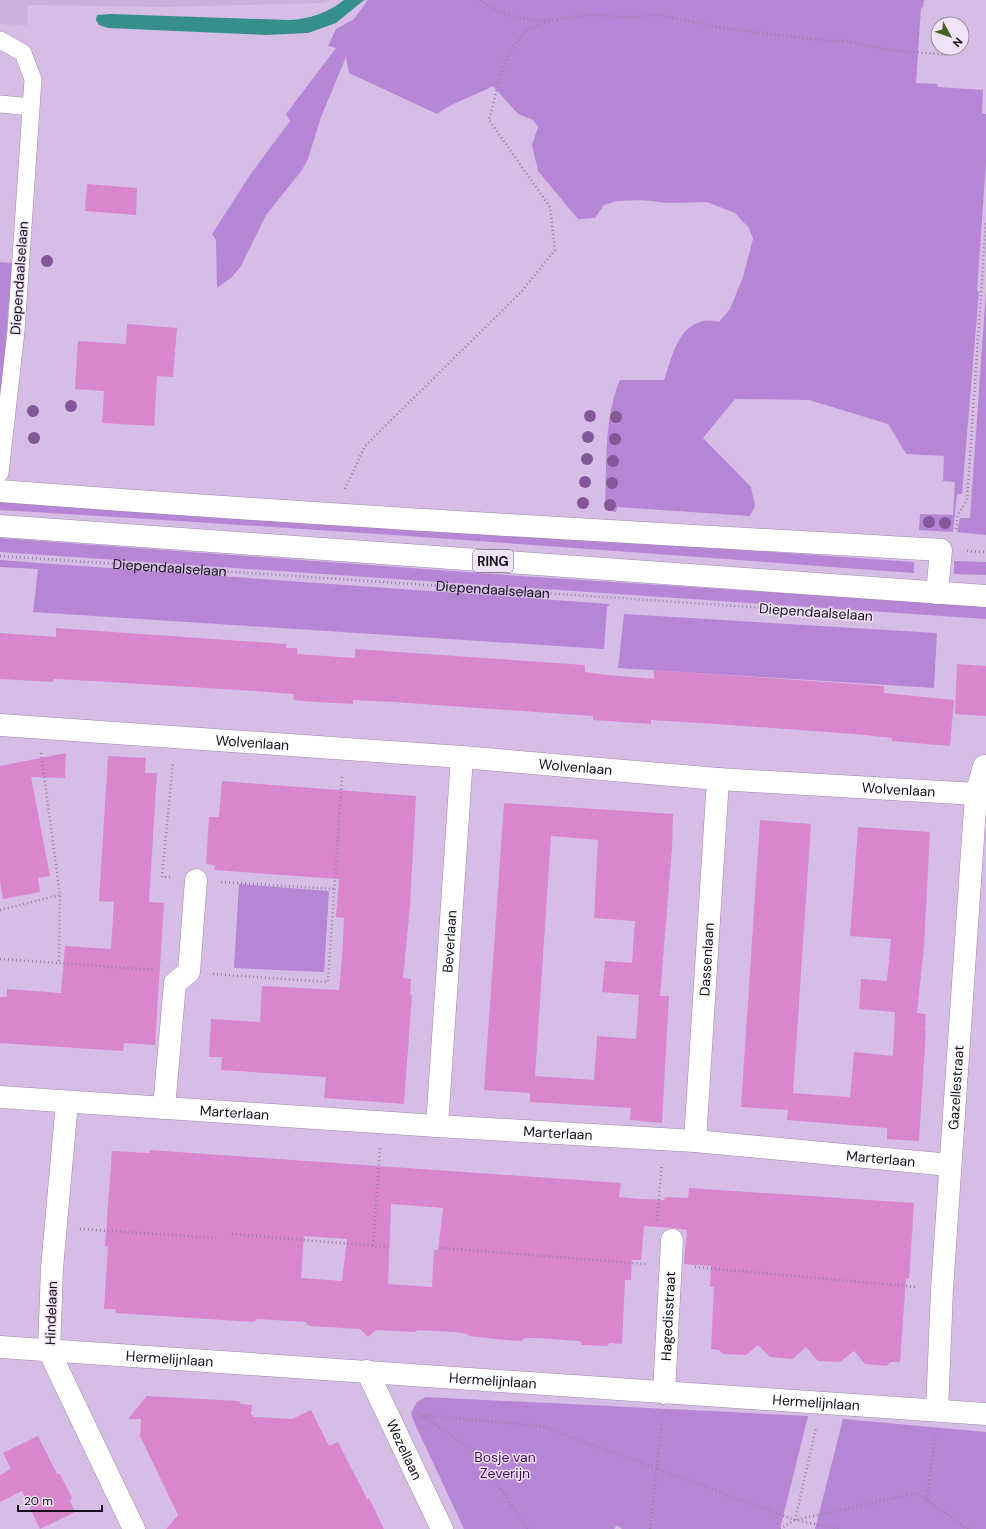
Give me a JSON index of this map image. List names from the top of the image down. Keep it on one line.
{"streets":{"street":["Diependaalselaan","RING","Wolvenlaan","Beverlaan","Dassenlaan","Gazellestraat","Marterlaan","Hindelaan","Hagedisstraat","Hermelijnlaan","Wezellaan"]},"crossings":[["Wolvenlaan","Beverlaan"],["Wolvenlaan","Dassenlaan"],["Wolvenlaan","Gazellestraat"],["Beverlaan","Marterlaan"],["Dassenlaan","Marterlaan"],["Gazellestraat","Marterlaan"],["Gazellestraat","Hermelijnlaan"],["Marterlaan","Hindelaan"],["Hindelaan","Hermelijnlaan"],["Hagedisstraat","Hermelijnlaan"],["Hermelijnlaan","Wezellaan"]],"parks":["Bosje van Zeverijn"],"scale_bar":"20 m","north":"bottom right"}
